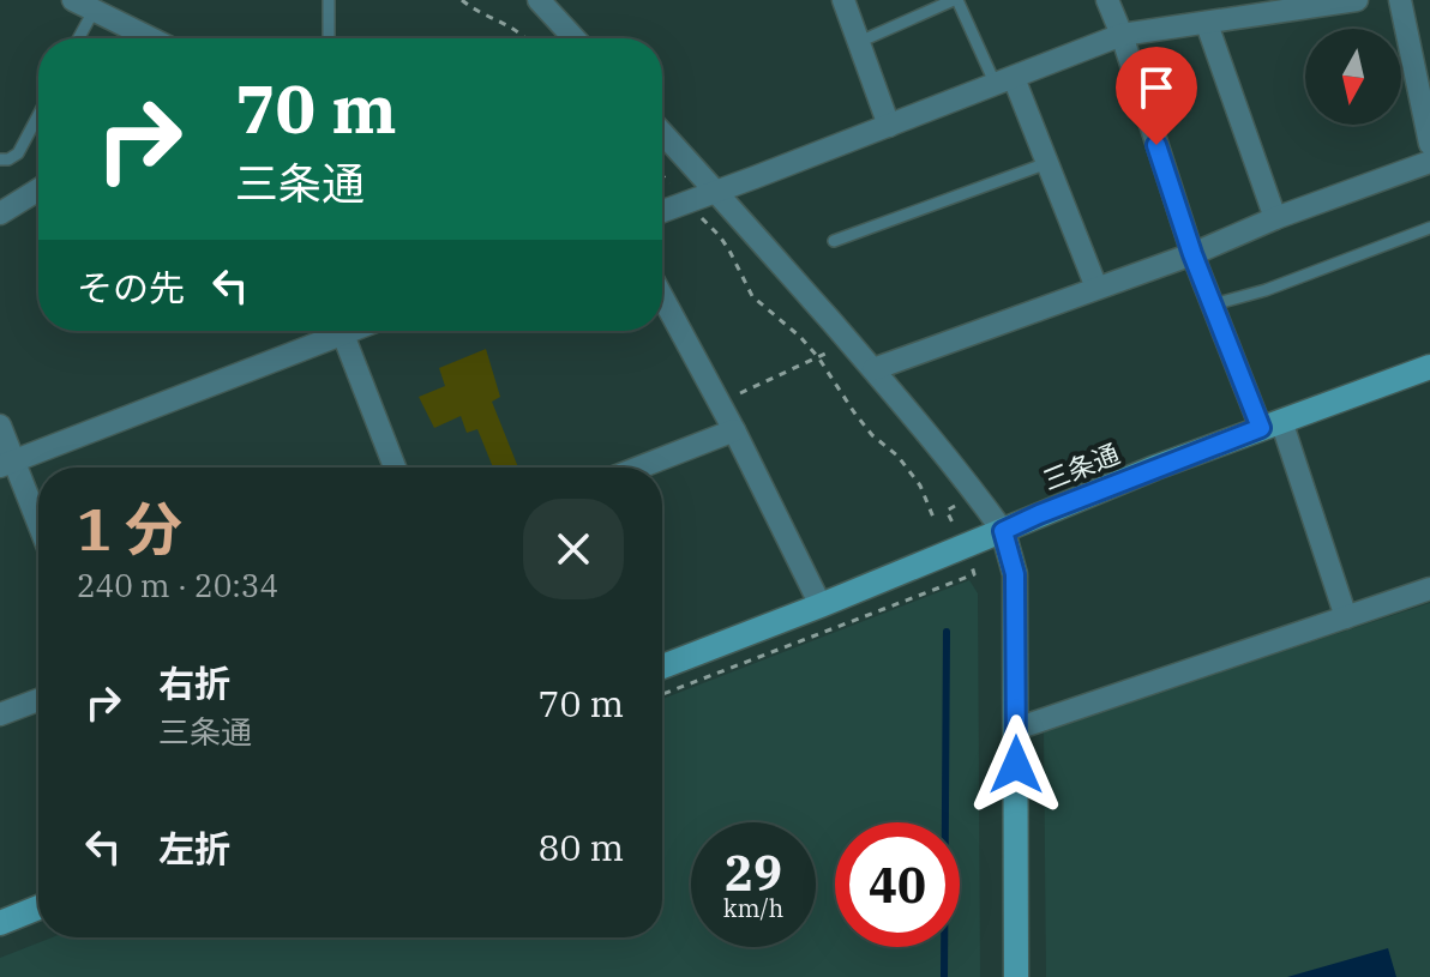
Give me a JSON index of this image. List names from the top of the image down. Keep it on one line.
{"streets":{"street":["三条通"]},"north":"bottom","page":{"turn":["70 m","三条通"],"then":"その先","heading":["1 分","240 m · 20:34"],"list":[{"name":"右折","note":"三条通","value":"70 m"},{"name":"左折","value":"80 m"}],"speed":"29 km/h","limit":"40"}}
